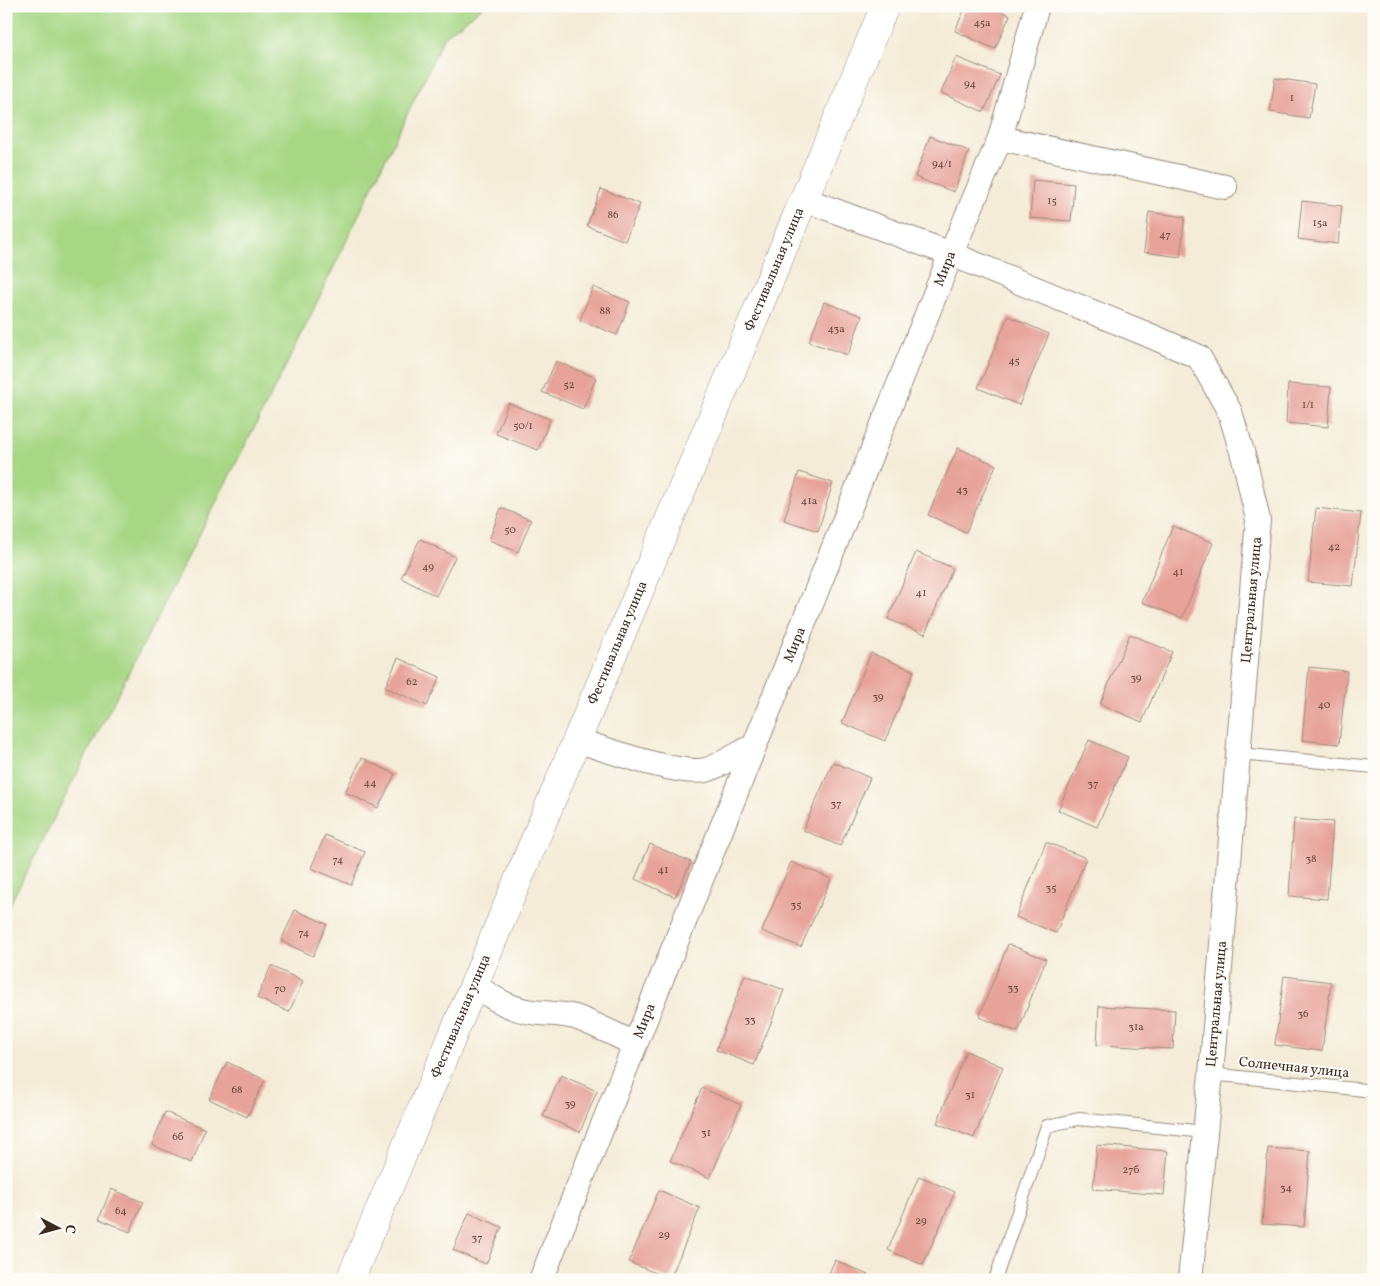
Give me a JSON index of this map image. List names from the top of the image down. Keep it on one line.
{"streets":{"street":["Фестивальная улица","Мира","Центральная улица"],"lane":["Солнечная улица"]},"crossings":[["Фестивальная улица","Центральная улица"],["Мира","Центральная улица"],["Центральная улица","Солнечная улица"]],"house_numbers":["45а","94","1","94/1","15","86","15а","47","88","43а","45","52","1/1","50/1","43","41а","50","42","49","41","41","39","62","39","40","44","37","37","38","74","41","35","35","74","33","70","36","33","31а","68","31","39","31","6б","27б","34","64","29","29","37"],"north":"right"}
